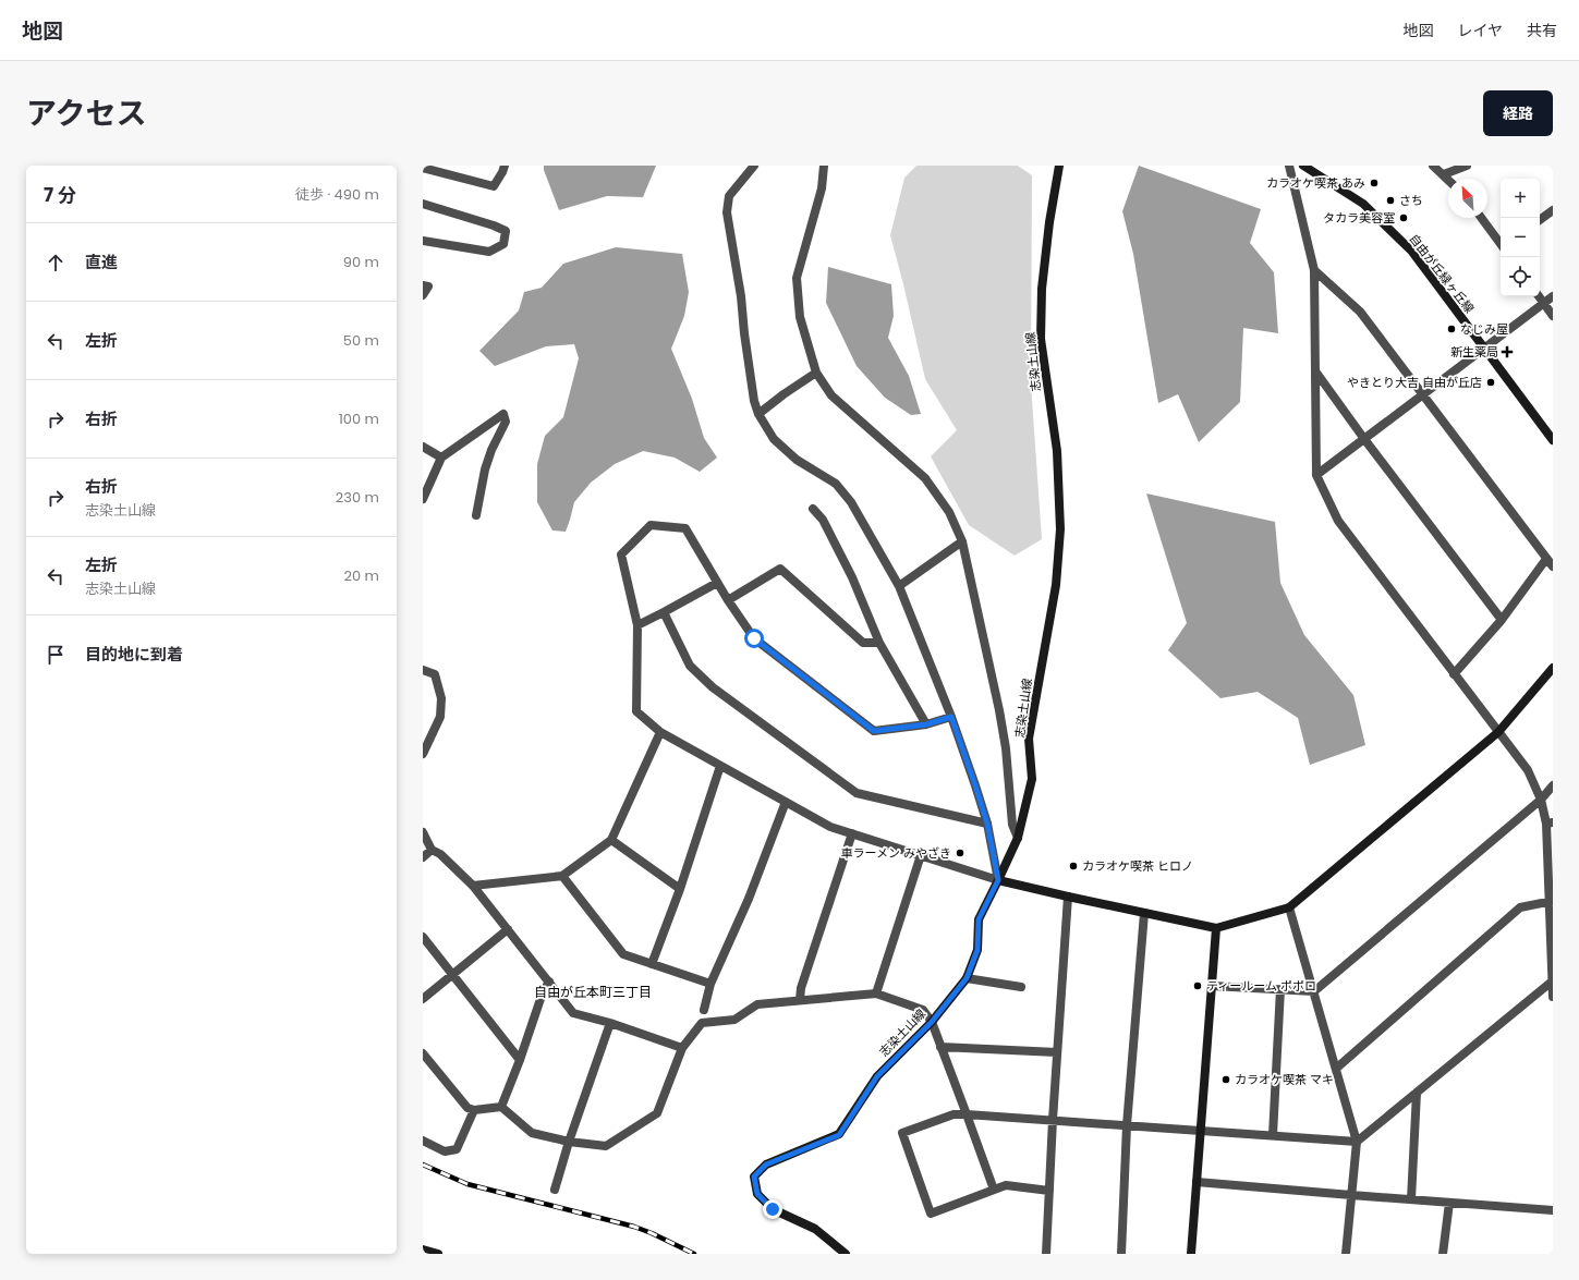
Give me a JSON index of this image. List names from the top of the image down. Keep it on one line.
{"streets":{"street":["自由が丘緑ヶ丘線","志染土山線"]},"districts":["自由が丘本町三丁目"],"places":{"other":["カラオケ喫茶 あみ","さち","タカラ美容室","なじみ屋","やきとり大吉 自由が丘店","車ラーメン みやざき","カラオケ喫茶 ヒロノ","ティールーム ポポロ","カラオケ喫茶 マキ"],"health":["新生薬局"]},"north":"top left","page":{"header":"地図","nav":["地図","レイヤ","共有"],"title":"アクセス","buttons":"経路","heading":["7 分","徒歩 · 490 m"],"map_buttons":["+","−"],"list":[["直進","90 m"],["左折","50 m"],["右折","100 m"],["右折","志染土山線","230 m"],["左折","志染土山線","20 m"],"目的地に到着"]}}
